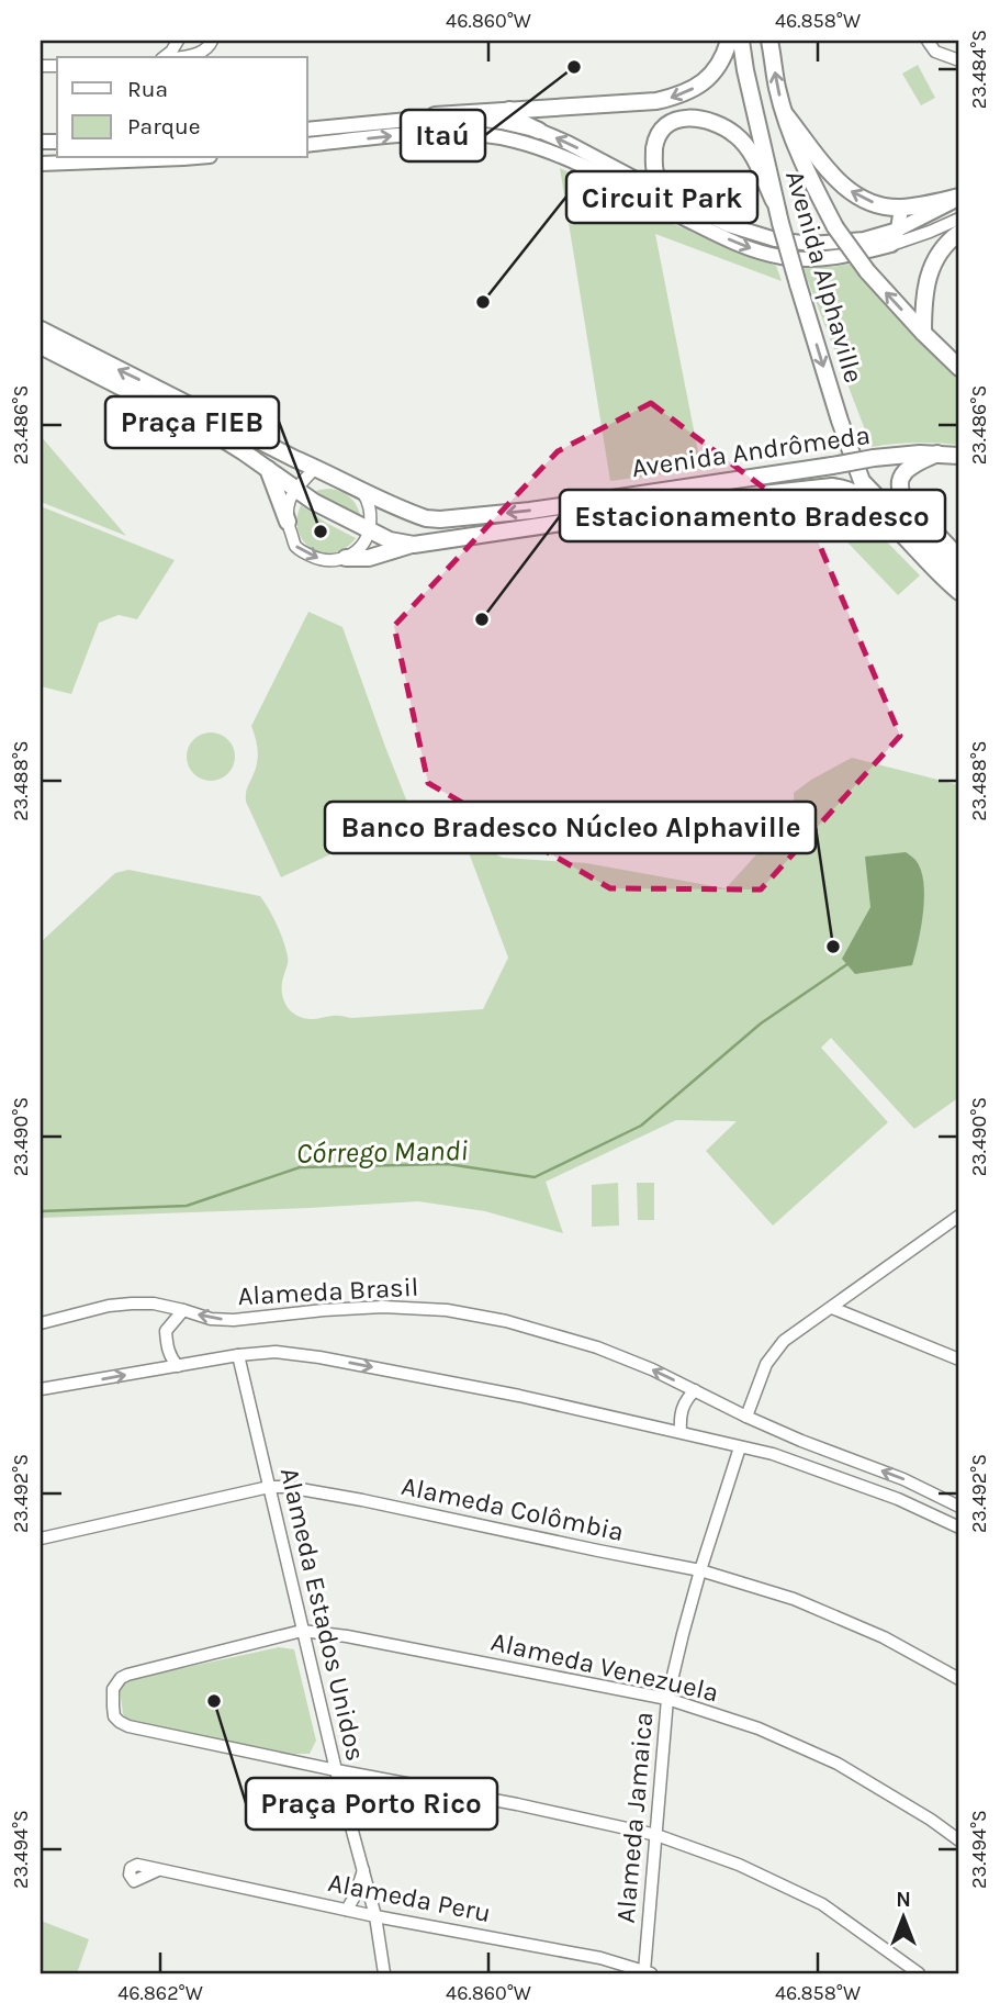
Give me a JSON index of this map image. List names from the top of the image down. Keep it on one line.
{"streets":{"main road":["Avenida Alphaville","Avenida Andrômeda"],"street":["Alameda Brasil","Alameda Colômbia","Alameda Estados Unidos","Alameda Venezuela","Alameda Jamaica","Alameda Peru"]},"crossings":[["Alameda Colômbia","Alameda Estados Unidos"],["Alameda Colômbia","Alameda Jamaica"],["Alameda Estados Unidos","Alameda Venezuela"],["Alameda Estados Unidos","Alameda Peru"],["Alameda Venezuela","Alameda Jamaica"],["Alameda Jamaica","Alameda Peru"]],"water":["Córrego Mandi"],"places":["Itaú","Circuit Park","Praça FIEB","Estacionamento Bradesco","Banco Bradesco Núcleo Alphaville","Praça Porto Rico"],"legend":["Rua","Parque"],"north":"top","coordinates":["46.860°W","46.858°W","23.484°S","23.486°S","23.488°S","23.490°S","23.492°S","23.494°S","46.862°W"]}
